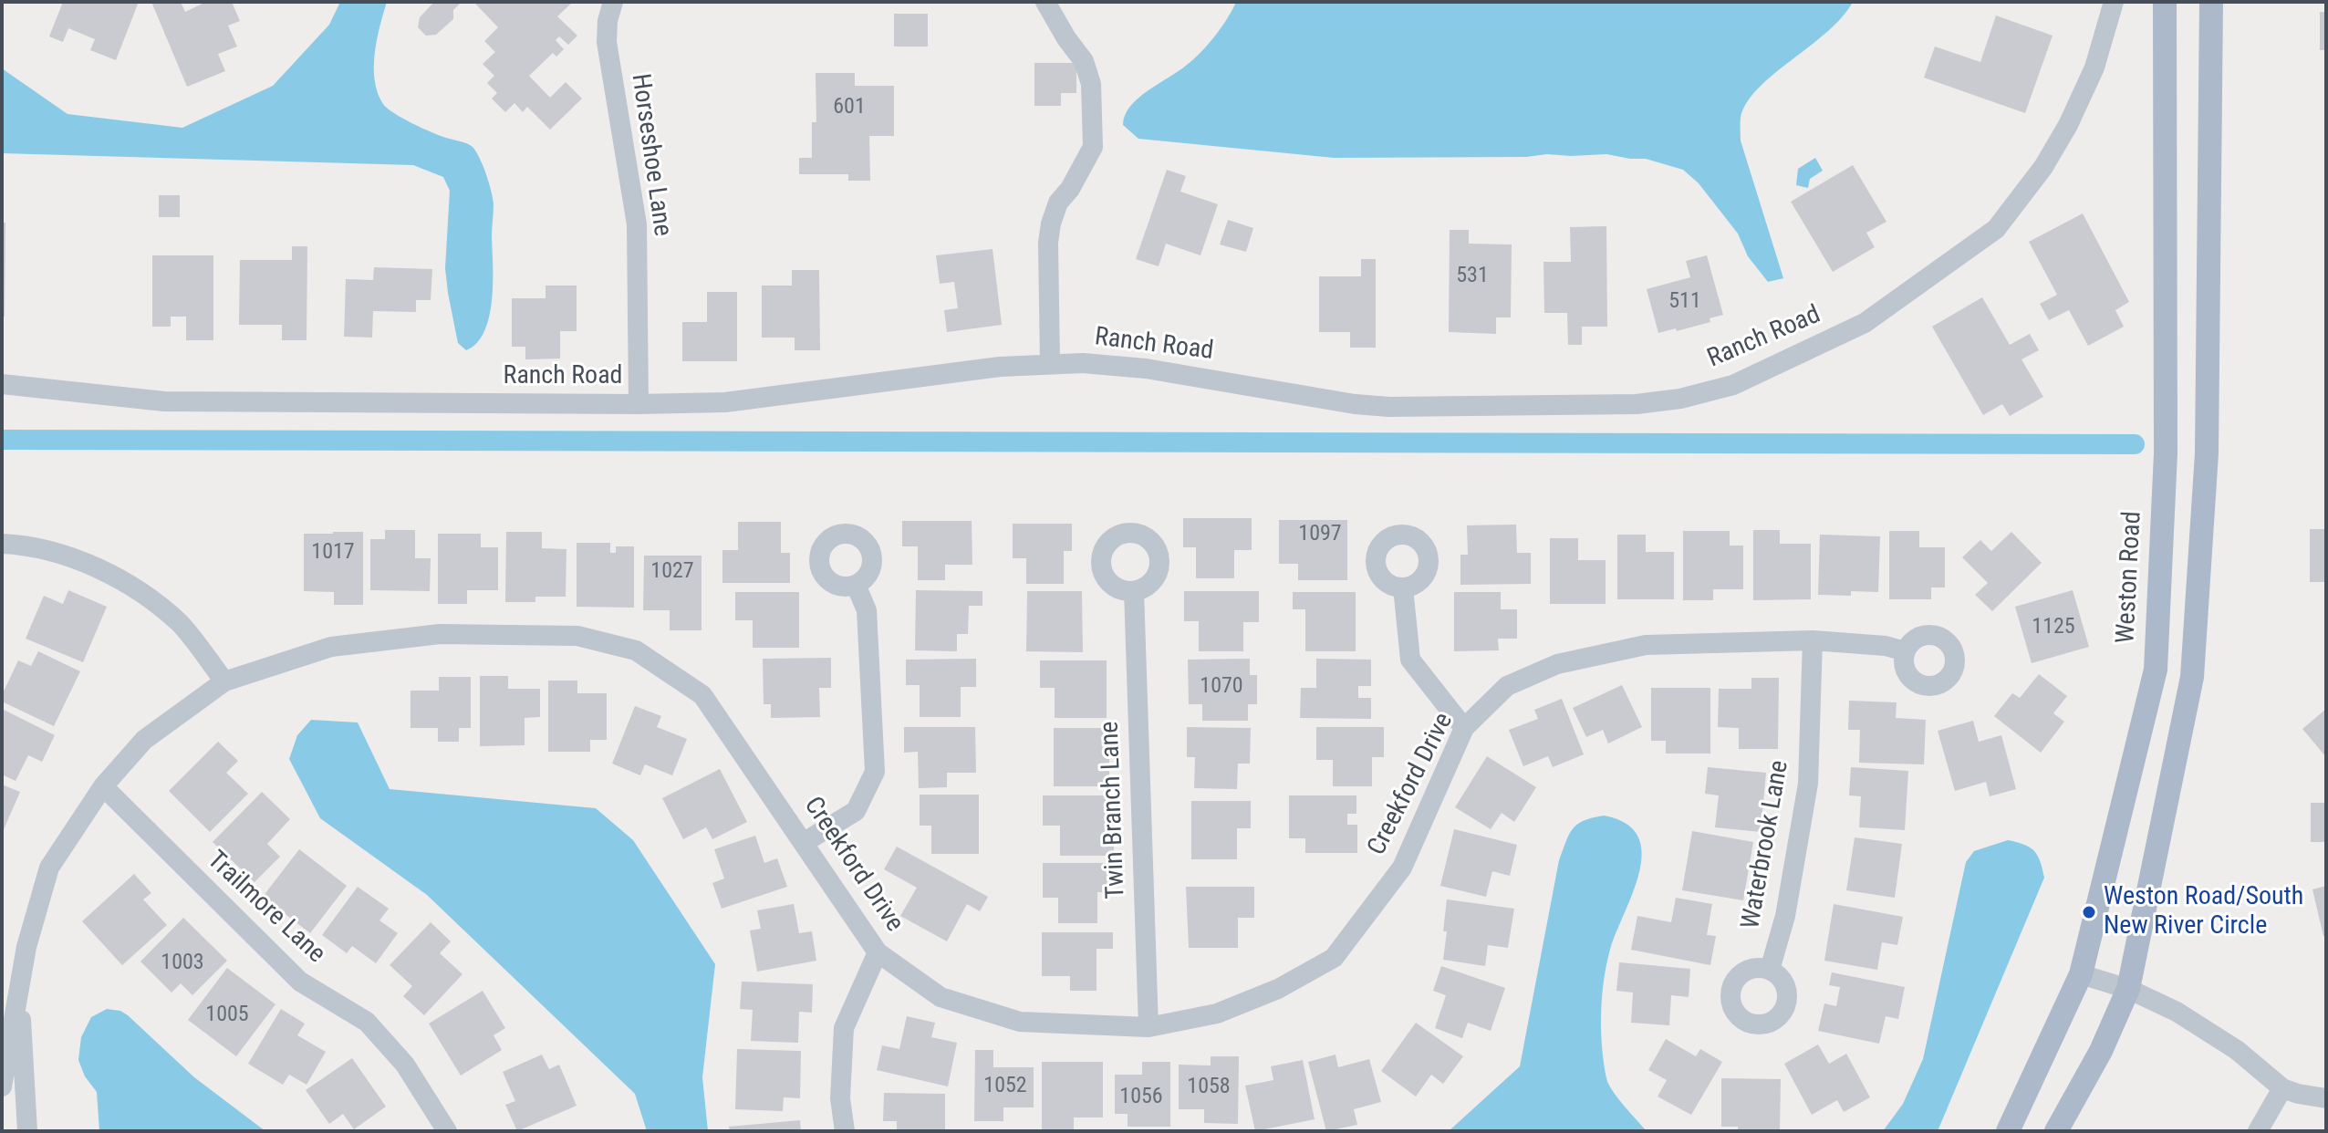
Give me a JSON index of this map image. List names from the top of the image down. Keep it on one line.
{"streets":{"main road":["Weston Road"],"street":["Horseshoe Lane","Ranch Road","Creekford Drive","Twin Branch Lane","Waterbrook Lane","Trailmore Lane"]},"crossings":[["Horseshoe Lane","Ranch Road"],["Creekford Drive","Twin Branch Lane"],["Creekford Drive","Waterbrook Lane"],["Creekford Drive","Trailmore Lane"]],"places":["Weston Road/South New River Circle"],"house_numbers":["601","531","511","1097","1017","1027","1125","1070","1003","1005","1052","1058","1056"]}
